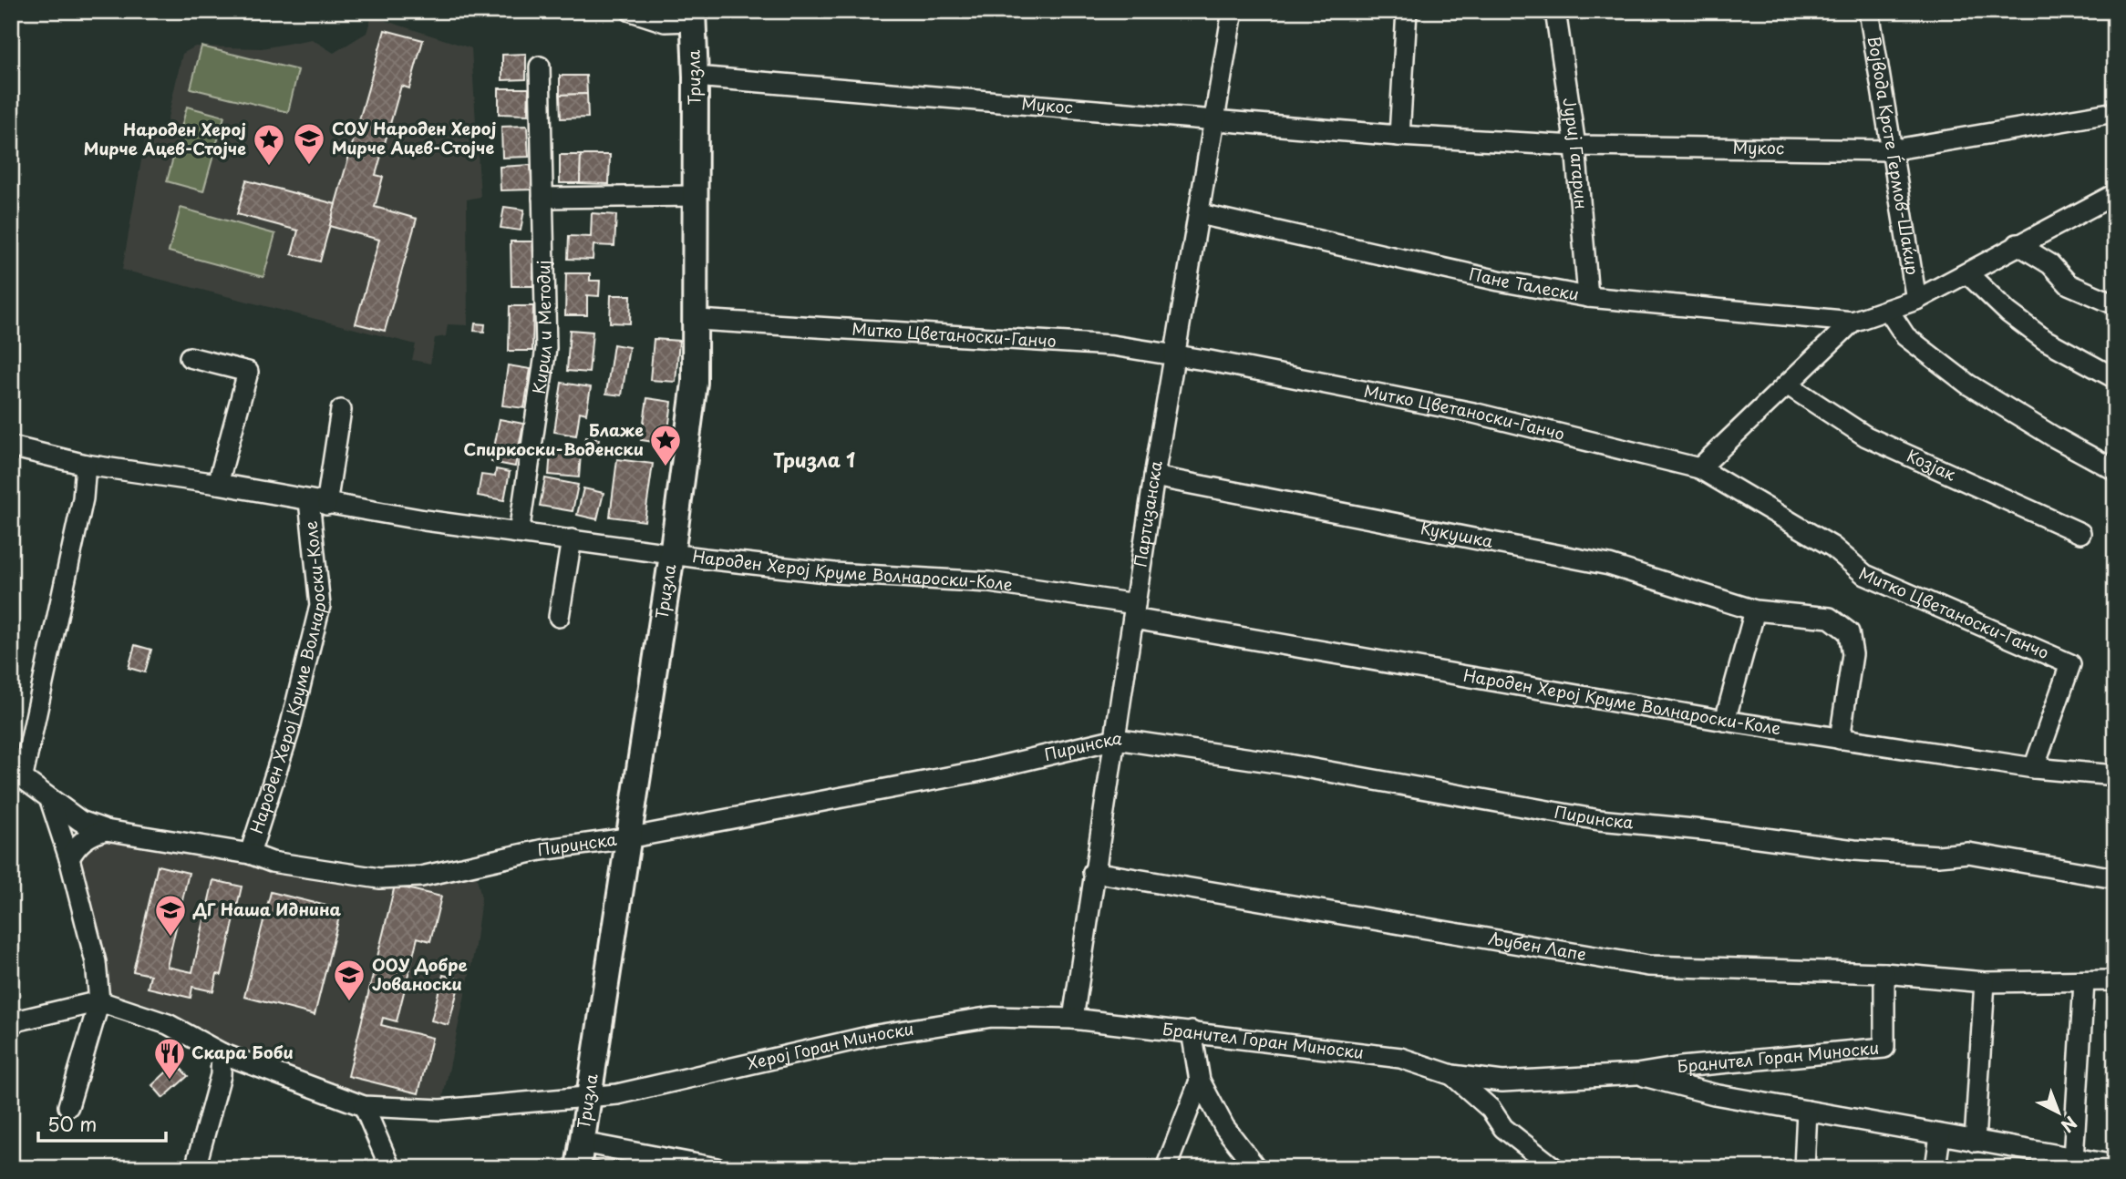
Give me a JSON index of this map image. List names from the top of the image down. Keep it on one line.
{"streets":{"street":["Тризла","Мукос","Јуриј Гагарин","Војвода Крсте Ѓермов-Шаќир","Пане Талески","Кирил и Методиј","Митко Цветаноски-Ганчо","Козјак","Партизанска","Кукушка","Народен Херој Круме Волнароски-Коле","Пиринска","Љубен Лапе","Бранител Горан Миноски","Херој Горан Миноски"]},"crossings":[["Тризла","Мукос"],["Тризла","Митко Цветаноски-Ганчо"],["Тризла","Народен Херој Круме Волнароски-Коле"],["Тризла","Пиринска"],["Тризла","Херој Горан Миноски"],["Мукос","Јуриј Гагарин"],["Мукос","Војвода Крсте Ѓермов-Шаќир"],["Мукос","Партизанска"],["Јуриј Гагарин","Пане Талески"],["Пане Талески","Партизанска"],["Кирил и Методиј","Народен Херој Круме Волнароски-Коле"],["Митко Цветаноски-Ганчо","Партизанска"],["Митко Цветаноски-Ганчо","Народен Херој Круме Волнароски-Коле"],["Партизанска","Кукушка"],["Партизанска","Народен Херој Круме Волнароски-Коле"],["Партизанска","Пиринска"],["Партизанска","Љубен Лапе"],["Партизанска","Бранител Горан Миноски"],["Партизанска","Херој Горан Миноски"],["Кукушка","Народен Херој Круме Волнароски-Коле"],["Народен Херој Круме Волнароски-Коле","Пиринска"],["Љубен Лапе","Бранител Горан Миноски"],["Бранител Горан Миноски","Херој Горан Миноски"]],"districts":["Тризла 1"],"places":{"school or university":["СОУ Народен Херој Мирче Ацев-Стојче","ДГ Наша Иднина","ООУ Добре Јованоски"],"place":["Народен Херој Мирче Ацев-Стојче","Блаже Спиркоски-Воденски"],"restaurant":["Скара Боби"]},"scale_bar":"50 m","north":"bottom right"}
